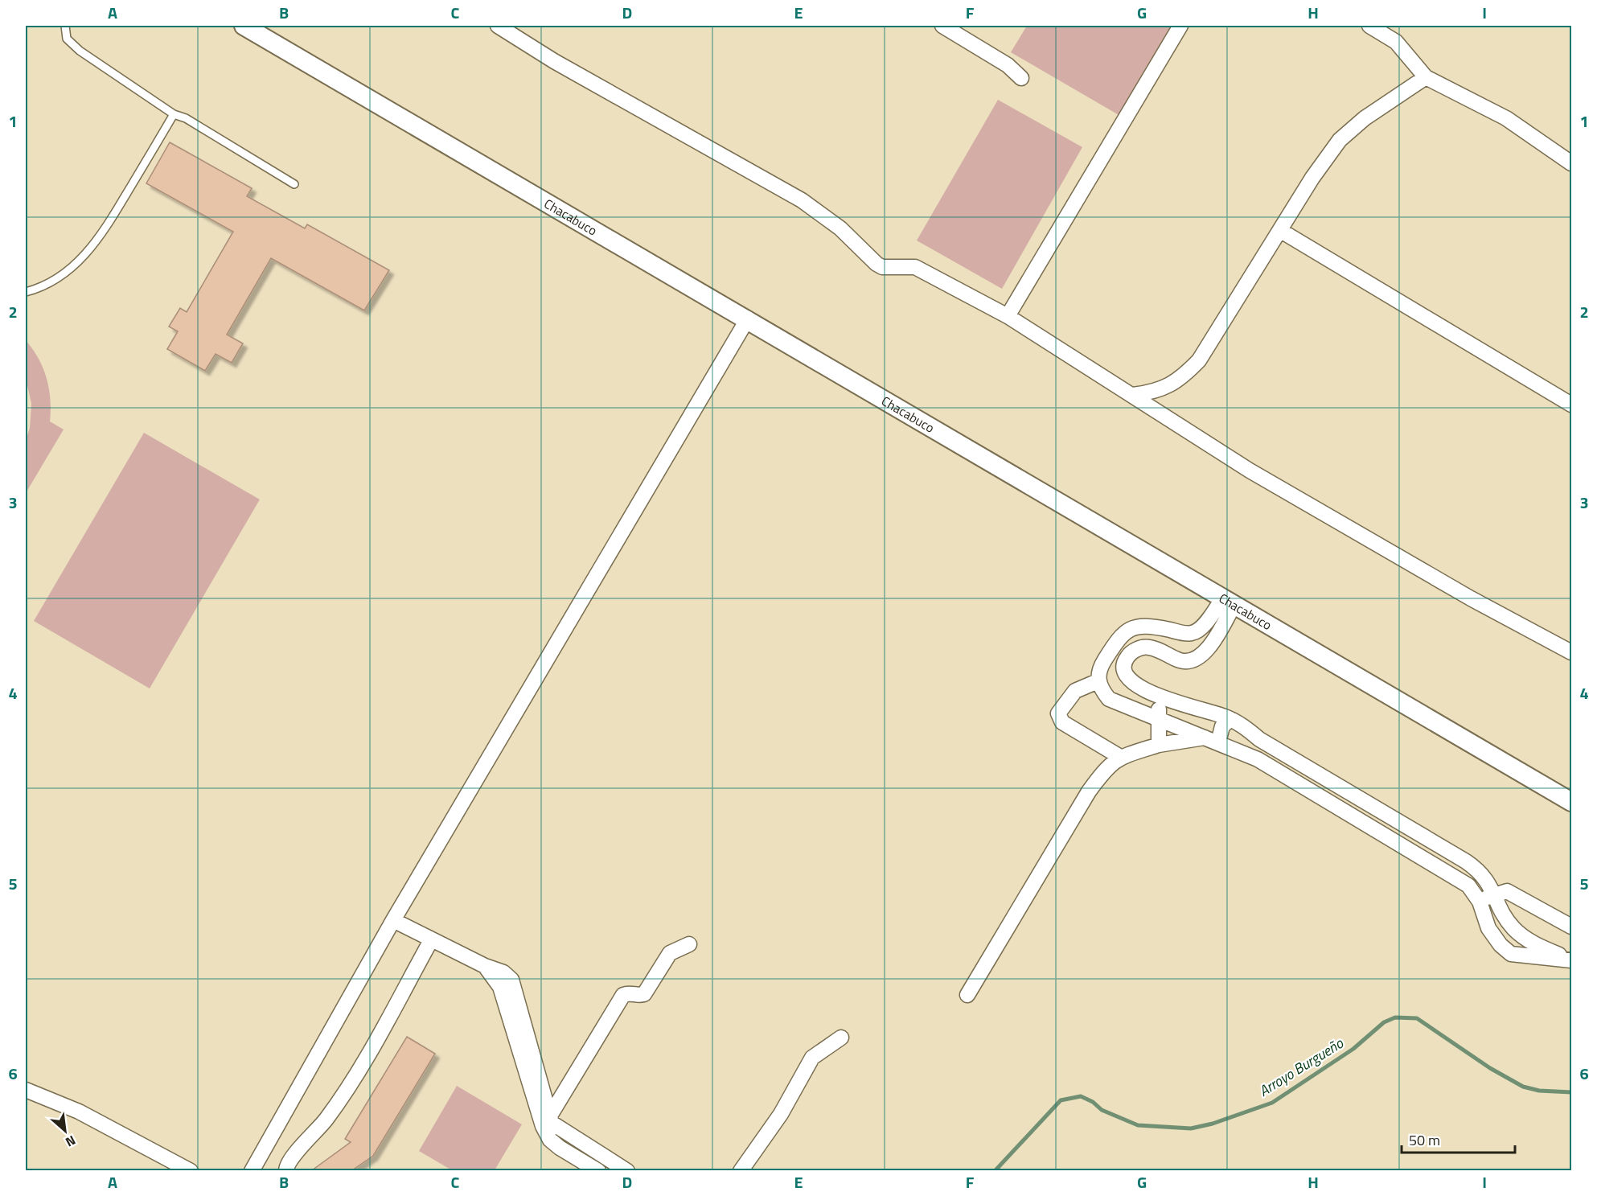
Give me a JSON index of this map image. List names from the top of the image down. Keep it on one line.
{"streets":{"street":["Chacabuco"]},"water":["Arroyo Burgueño"],"scale_bar":"50 m","north":"bottom right","grid":{"columns":["A","B","C","D","E","F","G","H","I"],"rows":["1","2","3","4","5","6"]}}
